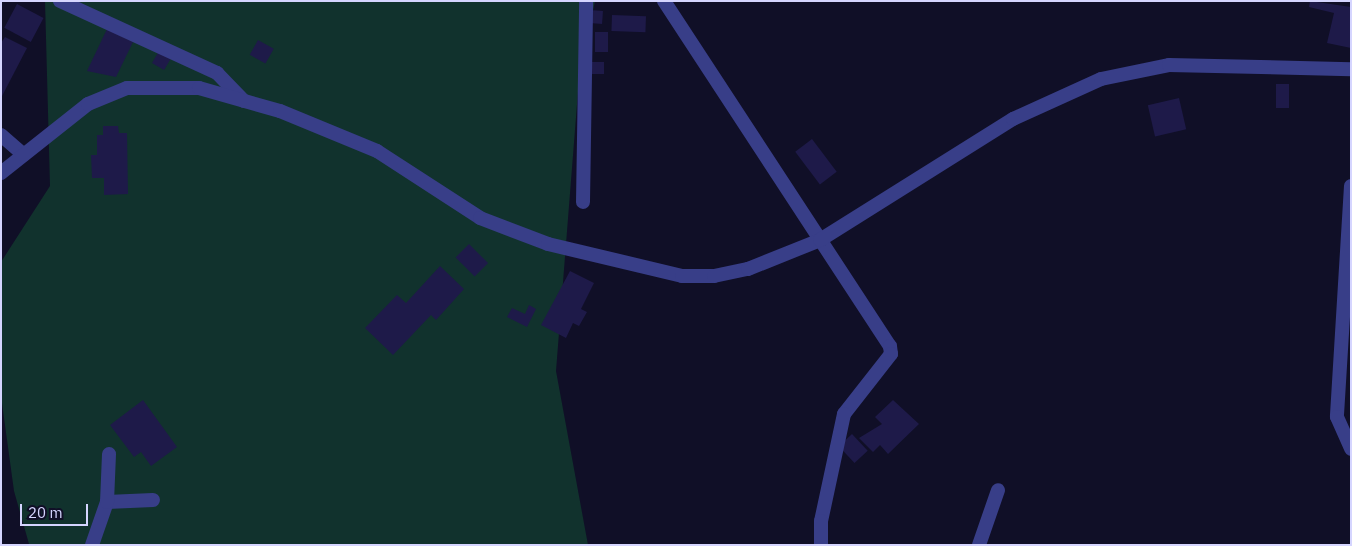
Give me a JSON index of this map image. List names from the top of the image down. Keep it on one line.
{"scale_bar":"20 m"}
